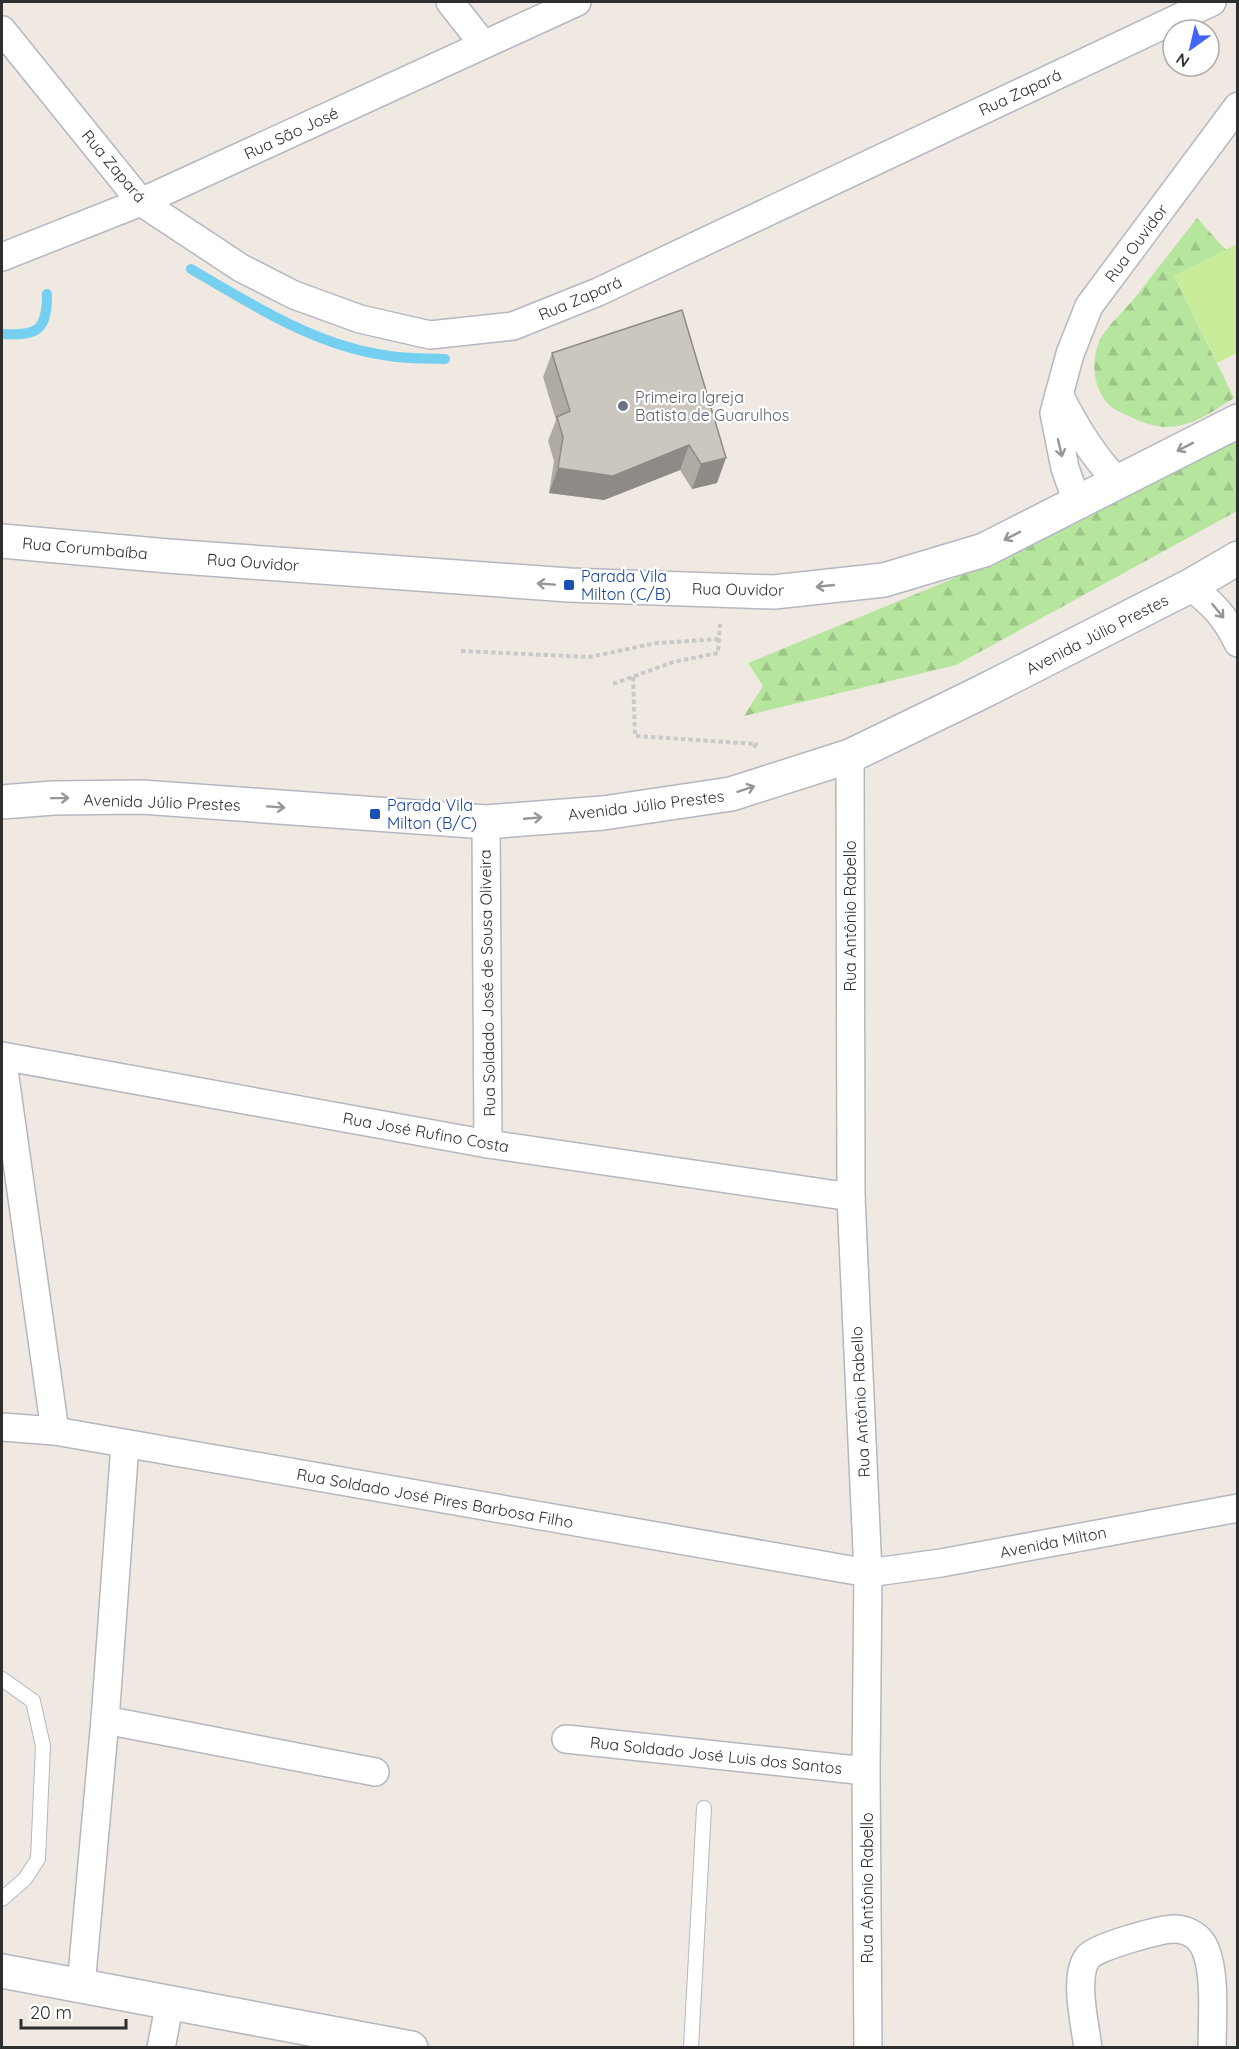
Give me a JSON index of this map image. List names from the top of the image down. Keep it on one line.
{"streets":{"main road":["Rua Ouvidor","Rua Corumbaíba","Avenida Júlio Prestes"],"street":["Rua Zapará","Rua São José","Rua Antônio Rabello","Rua Soldado José de Sousa Oliveira","Rua José Rufino Costa","Rua Soldado José Pires Barbosa Filho","Avenida Milton","Rua Soldado José Luis dos Santos"]},"crossings":[["Rua Zapará","Rua São José"],["Rua Ouvidor","Rua Corumbaíba"],["Avenida Júlio Prestes","Rua Antônio Rabello"],["Avenida Júlio Prestes","Rua Soldado José de Sousa Oliveira"],["Rua Antônio Rabello","Rua José Rufino Costa"],["Rua Antônio Rabello","Rua Soldado José Pires Barbosa Filho"],["Rua Antônio Rabello","Avenida Milton"],["Rua Antônio Rabello","Rua Soldado José Luis dos Santos"],["Rua Soldado José de Sousa Oliveira","Rua José Rufino Costa"],["Rua Soldado José Pires Barbosa Filho","Avenida Milton"]],"one_way":["Rua Ouvidor","Avenida Júlio Prestes"],"places":{"other":["Primeira Igreja Batista de Guarulhos"],"transit":["Parada Vila Milton (C/B)","Parada Vila Milton (B/C)"]},"scale_bar":"20 m","north":"bottom left"}
